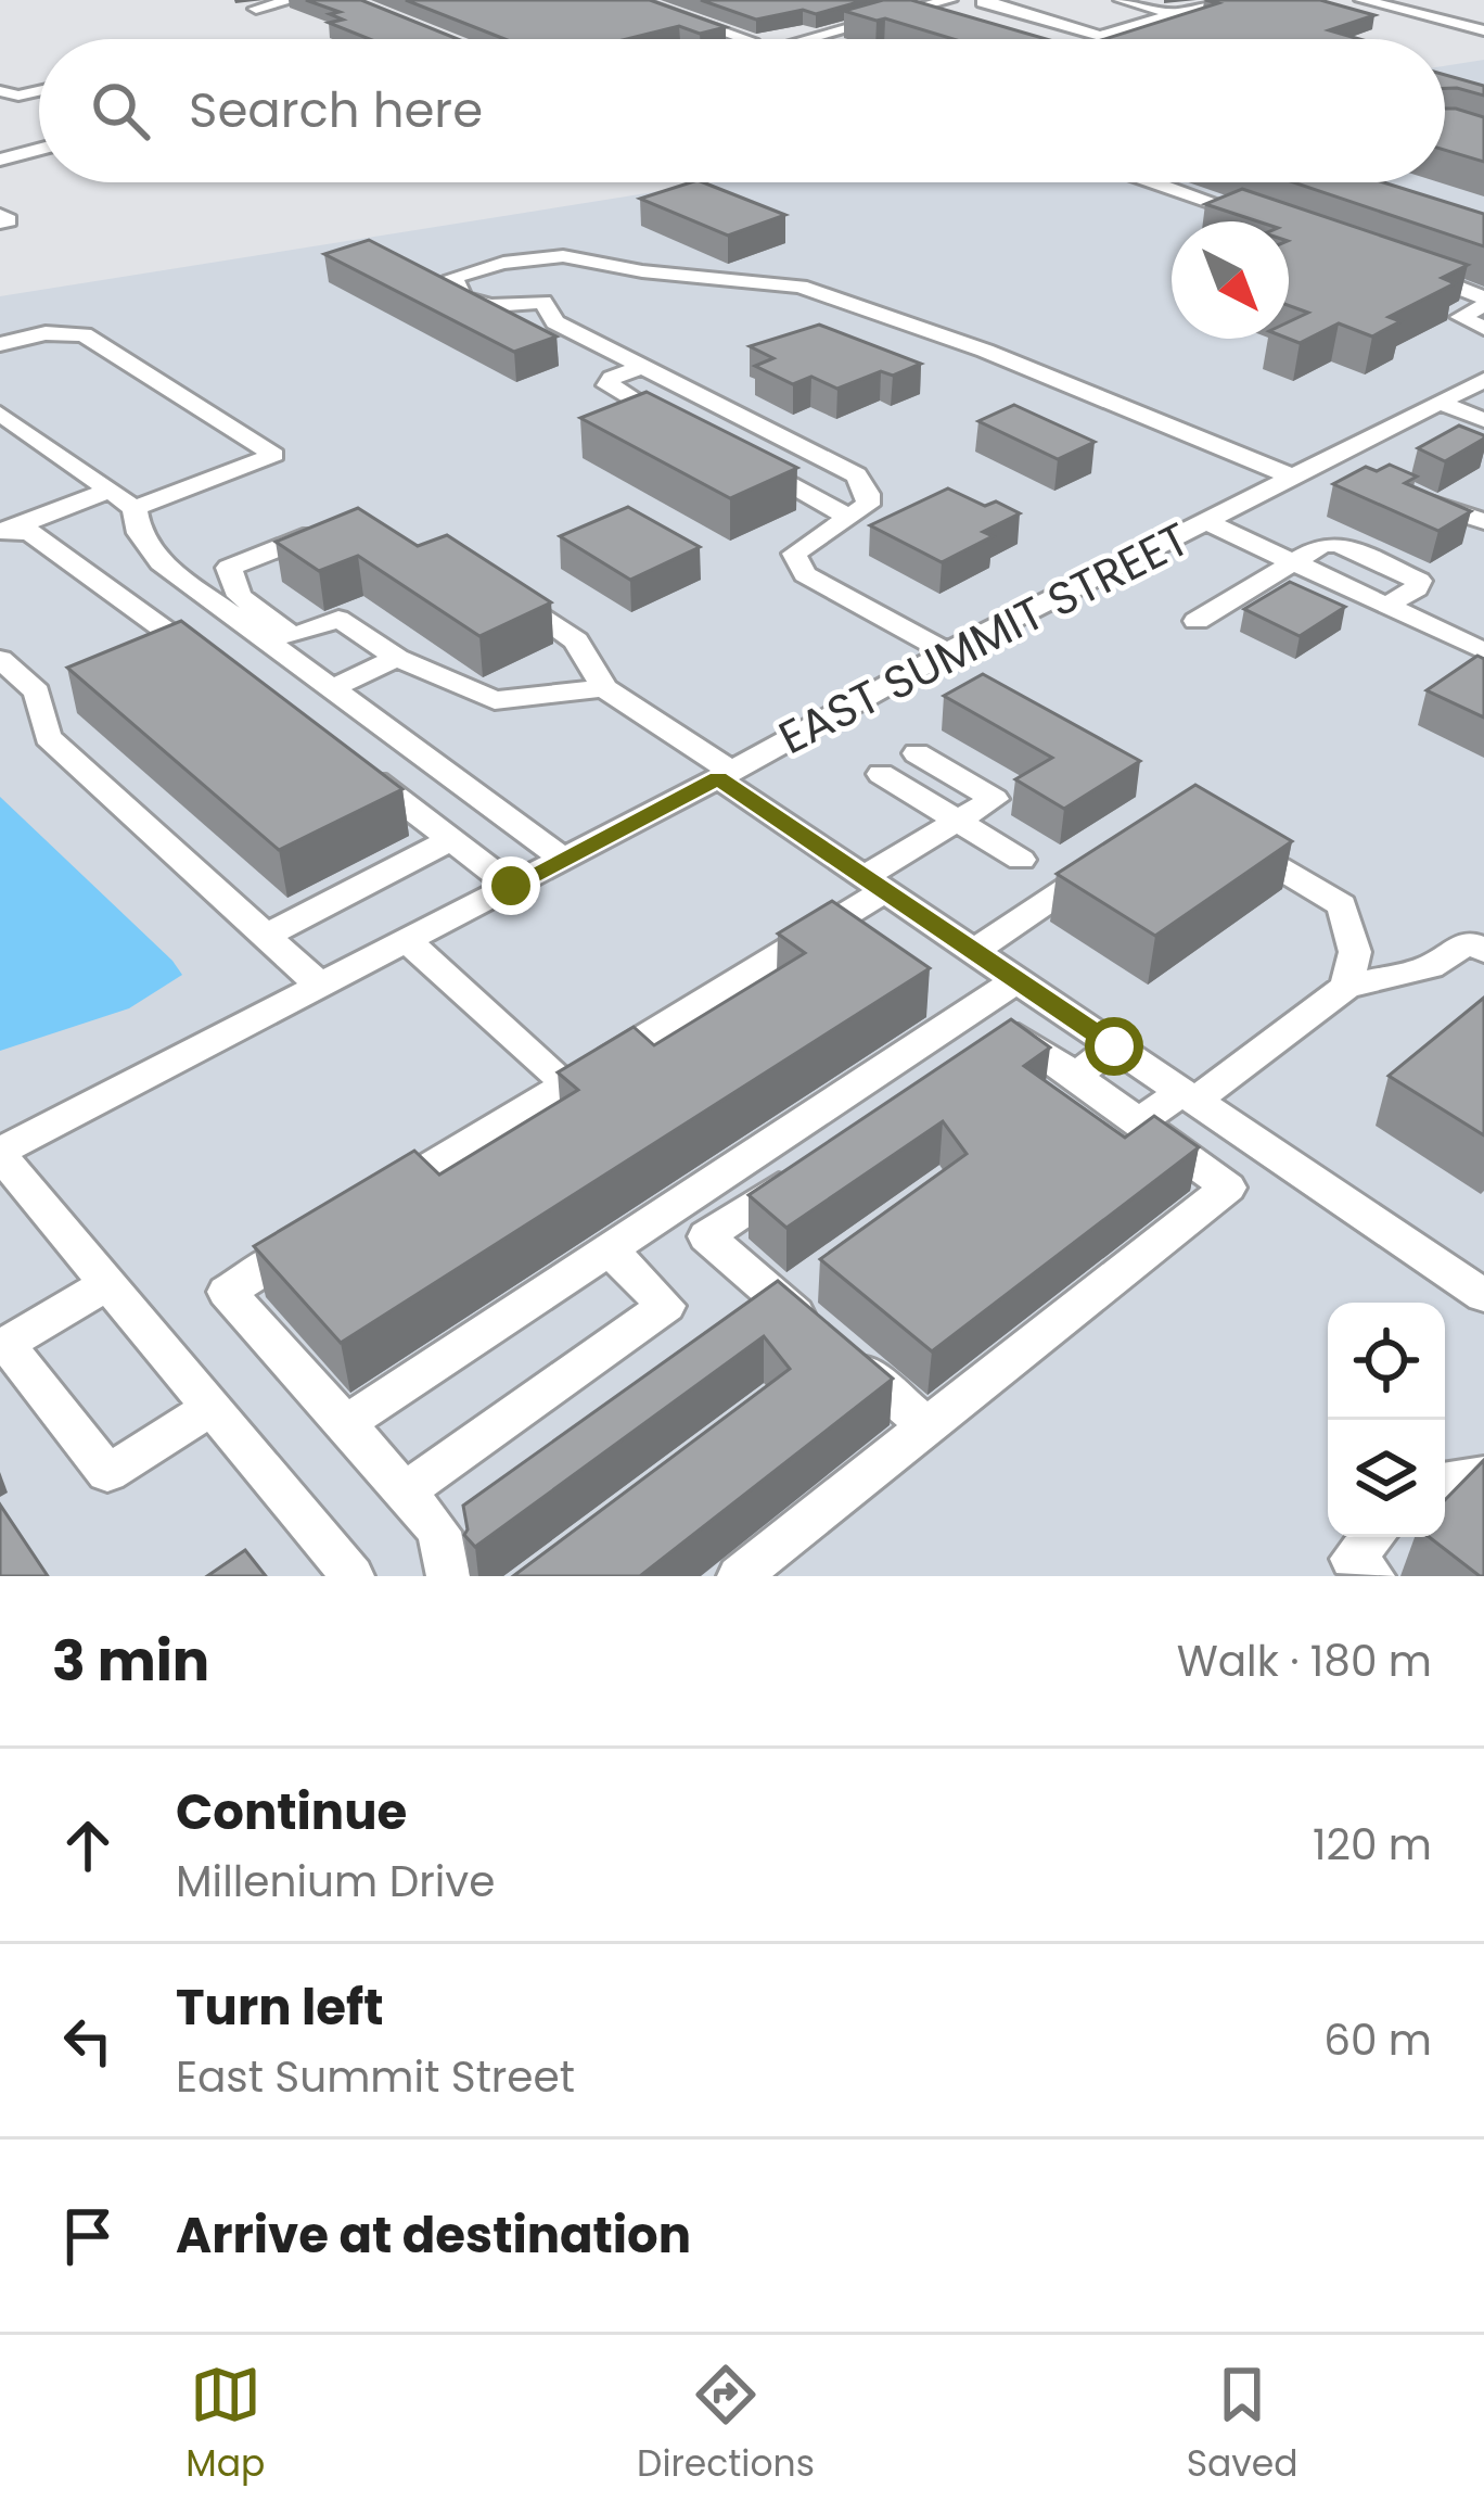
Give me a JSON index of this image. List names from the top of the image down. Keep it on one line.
{"streets":{"street":["EAST SUMMIT STREET"]},"north":"bottom right","page":{"search":"Search here","heading":["3 min","Walk · 180 m"],"list":[["Continue","Millenium Drive","120 m"],["Turn left","East Summit Street","60 m"],"Arrive at destination"],"nav":["Map","Directions","Saved"]}}
